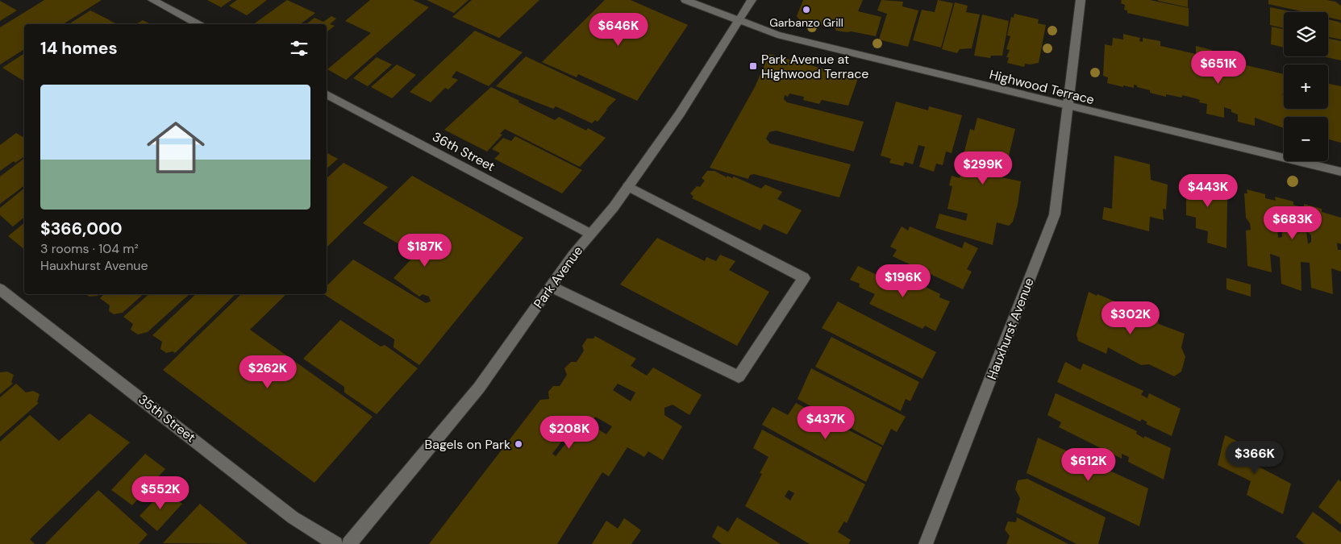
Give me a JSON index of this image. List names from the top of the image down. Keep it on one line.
{"streets":{"street":["Highwood Terrace","36th Street","Park Avenue","Hauxhurst Avenue","35th Street"]},"crossings":[["Highwood Terrace","Park Avenue"],["Highwood Terrace","Hauxhurst Avenue"],["36th Street","Park Avenue"]],"places":{"other":["Garbanzo Grill","Bagels on Park"],"transit":["Park Avenue at Highwood Terrace"]},"page":{"map_buttons":["+","−"],"price":["$646K","$651K","$299K","$443K","$683K","$187K","$196K","$302K","$262K","$437K","$208K","$366K","$612K","$552K"],"heading":"14 homes","list":[{"name":"$366,000","note":"3 rooms · 104 m² · Hauxhurst Avenue"}]}}
